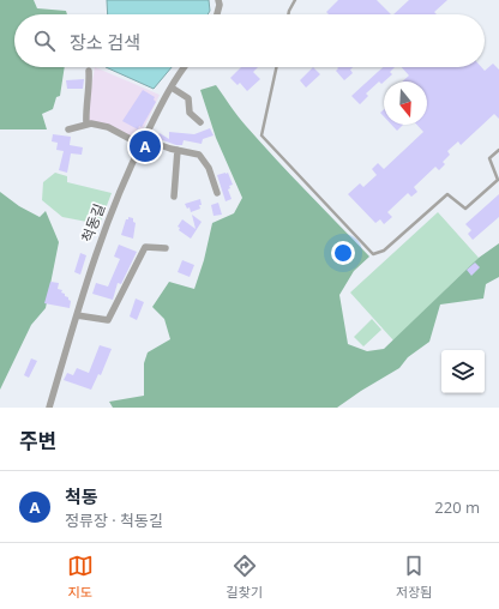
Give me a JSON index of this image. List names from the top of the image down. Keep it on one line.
{"streets":{"street":["척동길"]},"north":"bottom","page":{"search":"장소 검색","pins":"A","heading":"주변","list":[{"mark":"A","name":"척동","note":"정류장 · 척동길","value":"220 m"}],"nav":["지도","길찾기","저장됨"]}}
